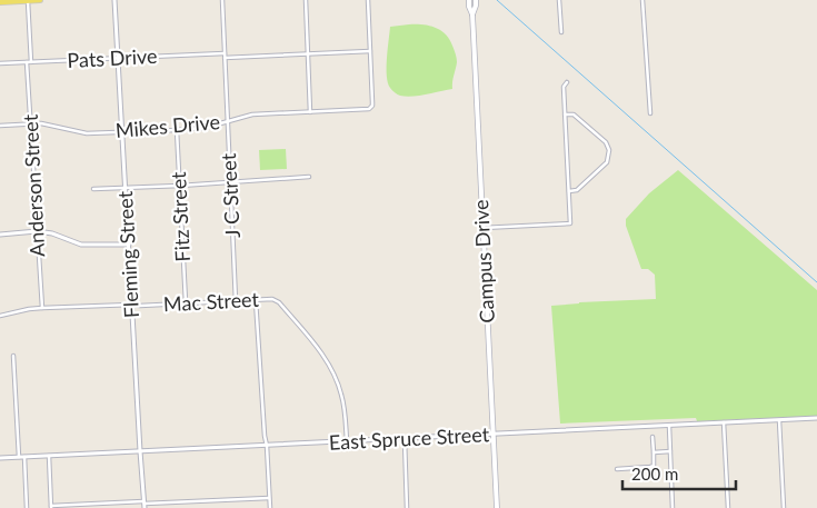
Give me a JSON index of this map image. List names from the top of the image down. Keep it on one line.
{"streets":{"main road":["Campus Drive"],"street":["Pats Drive","Mikes Drive","Anderson Street","J C Street","Fitz Street","Fleming Street","Mac Street","East Spruce Street"]},"crossings":[["Pats Drive","Mikes Drive"],["Pats Drive","Anderson Street"],["Pats Drive","J C Street"],["Pats Drive","Fleming Street"],["Mikes Drive","Anderson Street"],["Mikes Drive","J C Street"],["Mikes Drive","Fitz Street"],["Mikes Drive","Fleming Street"],["Anderson Street","Mac Street"],["J C Street","Mac Street"],["Fitz Street","Mac Street"],["Fleming Street","Mac Street"],["Fleming Street","East Spruce Street"],["Campus Drive","East Spruce Street"],["Mac Street","East Spruce Street"]],"scale_bar":"200 m"}
